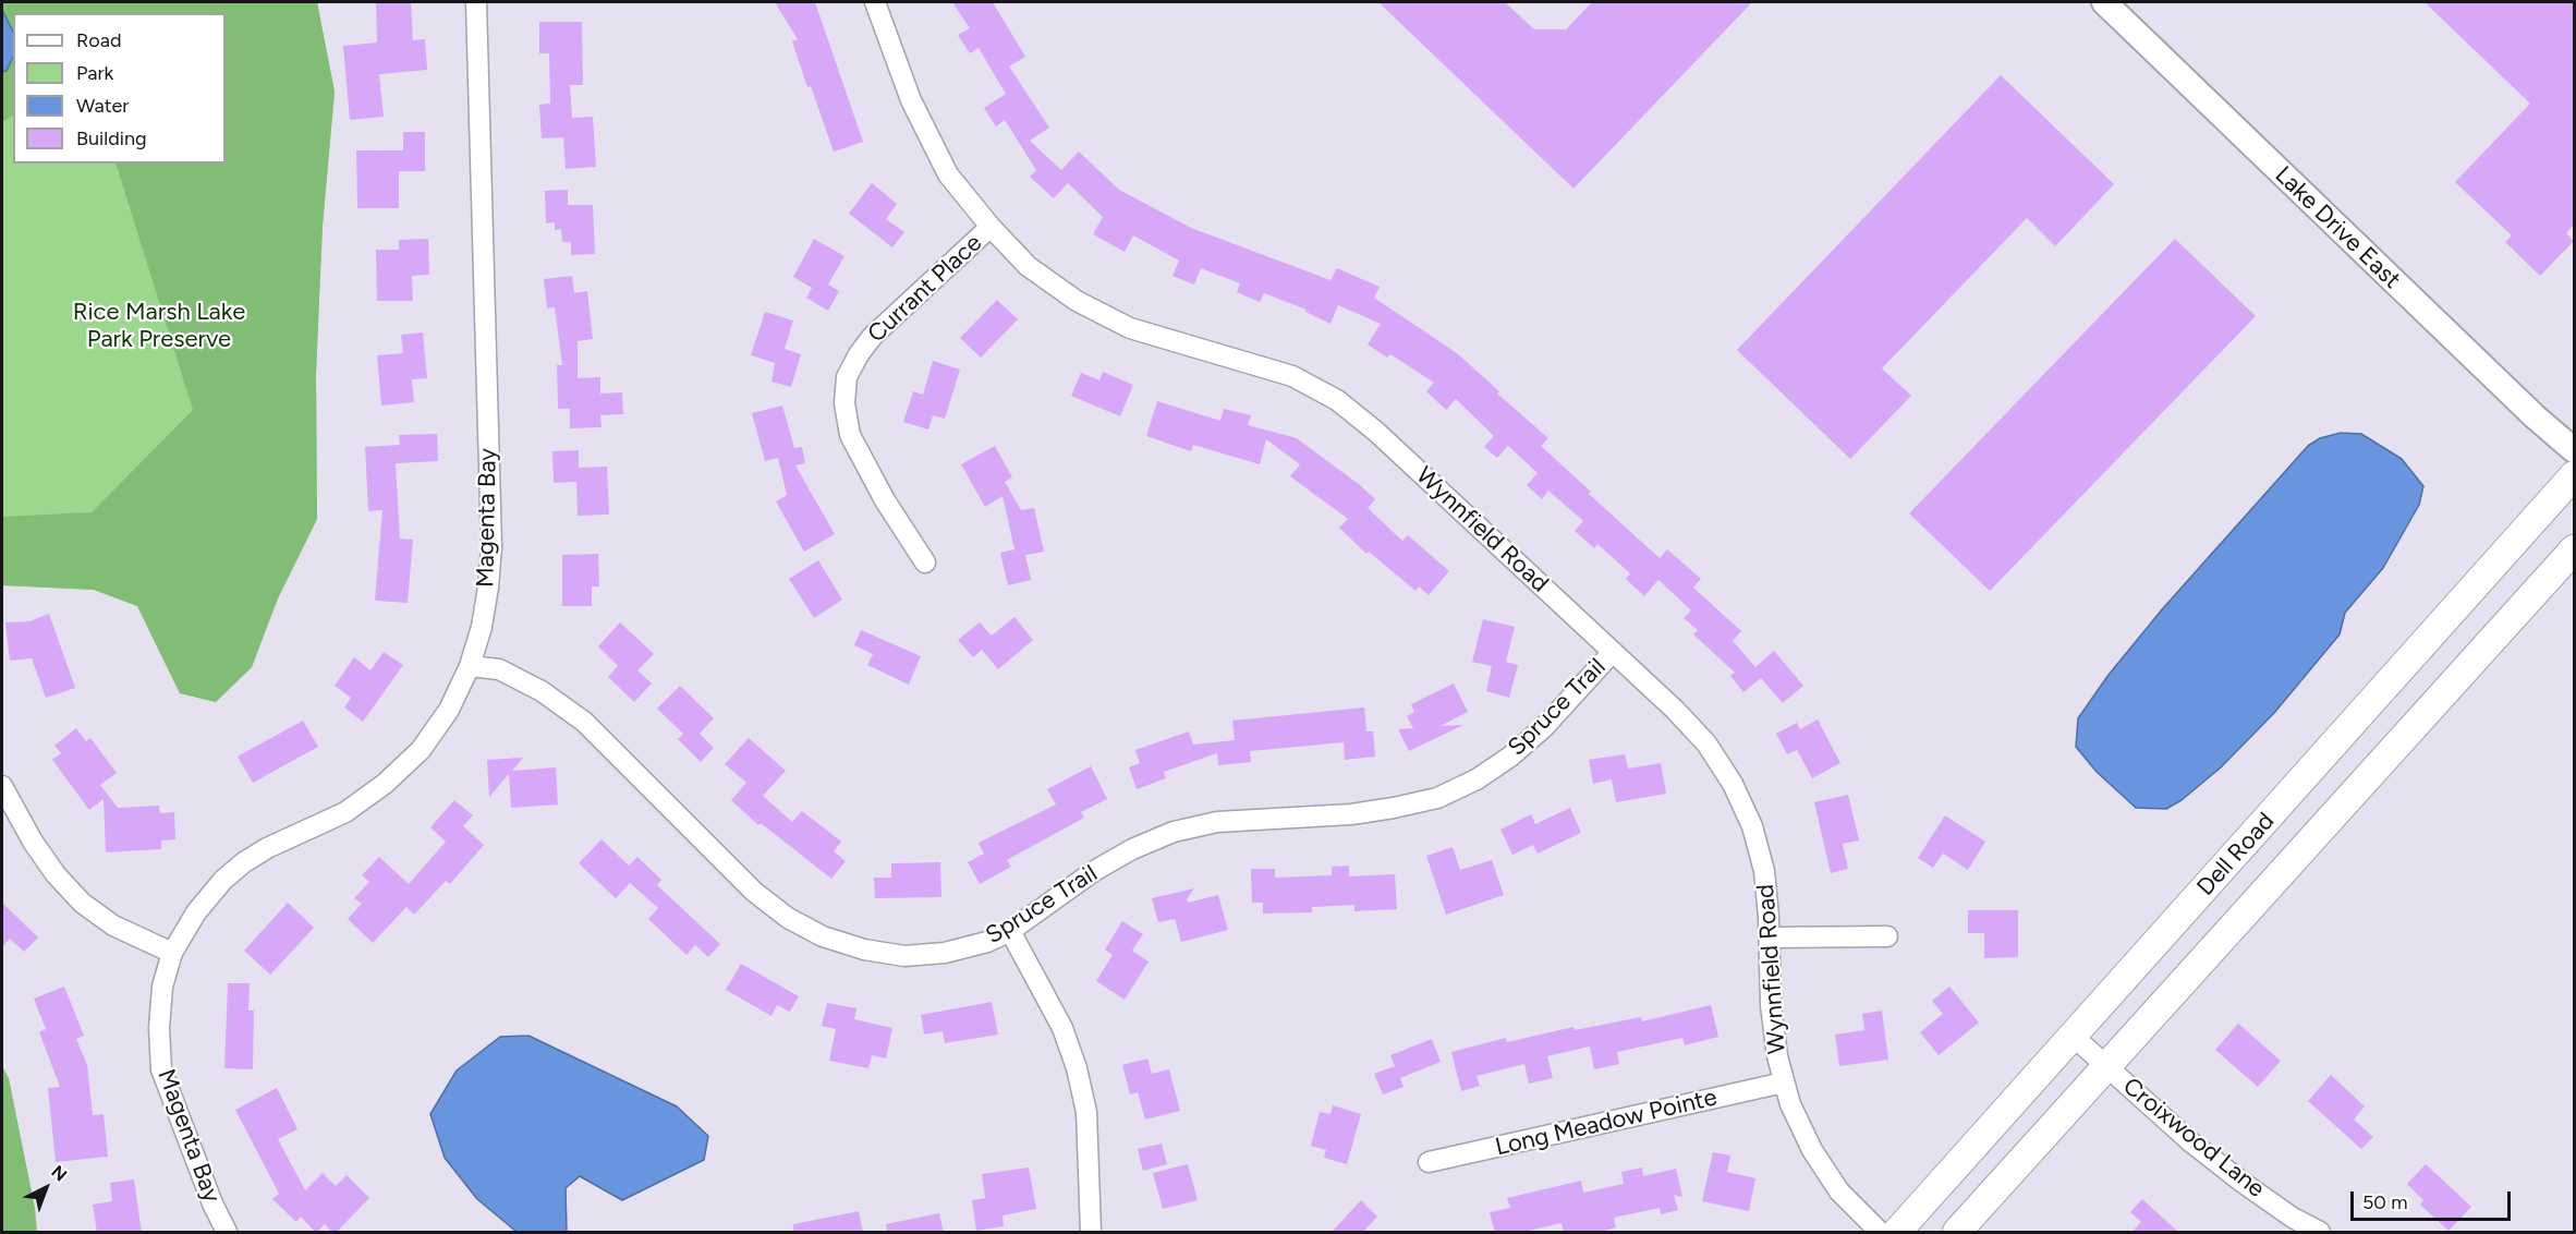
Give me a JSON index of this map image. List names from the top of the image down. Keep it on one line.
{"streets":{"main road":["Dell Road"],"street":["Lake Drive East","Currant Place","Magenta Bay","Wynnfield Road","Spruce Trail","Long Meadow Pointe","Croixwood Lane"]},"crossings":[["Currant Place","Wynnfield Road"],["Magenta Bay","Spruce Trail"],["Wynnfield Road","Spruce Trail"],["Wynnfield Road","Long Meadow Pointe"],["Dell Road","Croixwood Lane"]],"parks":["Rice Marsh Lake Park Preserve"],"legend":["Road","Park","Water","Building"],"scale_bar":"50 m","north":"top right"}
